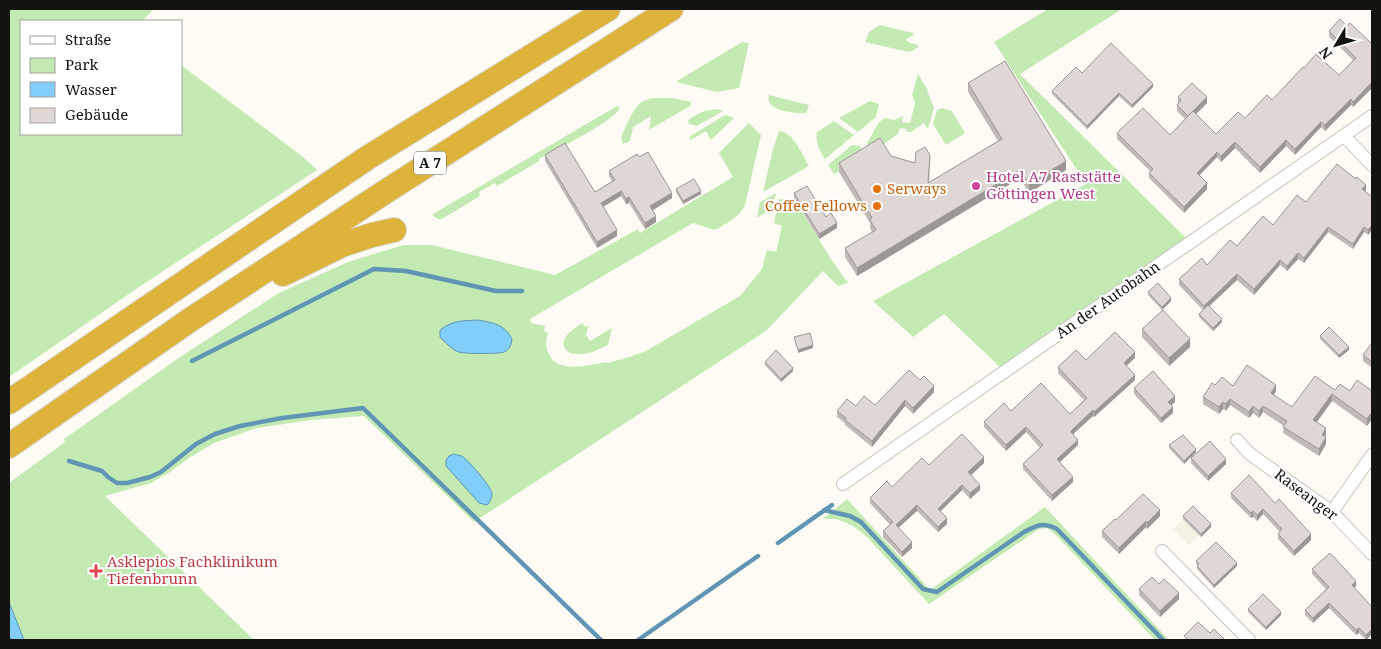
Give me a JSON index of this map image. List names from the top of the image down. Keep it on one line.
{"streets":{"highway":["A 7"],"street":["An der Autobahn","Raseanger"]},"places":{"other":["Hotel A7 Raststätte Göttingen West","Serways","Coffee Fellows"],"health":["Asklepios Fachklinikum Tiefenbrunn"]},"legend":["Straße","Park","Wasser","Gebäude"],"north":"bottom left"}
